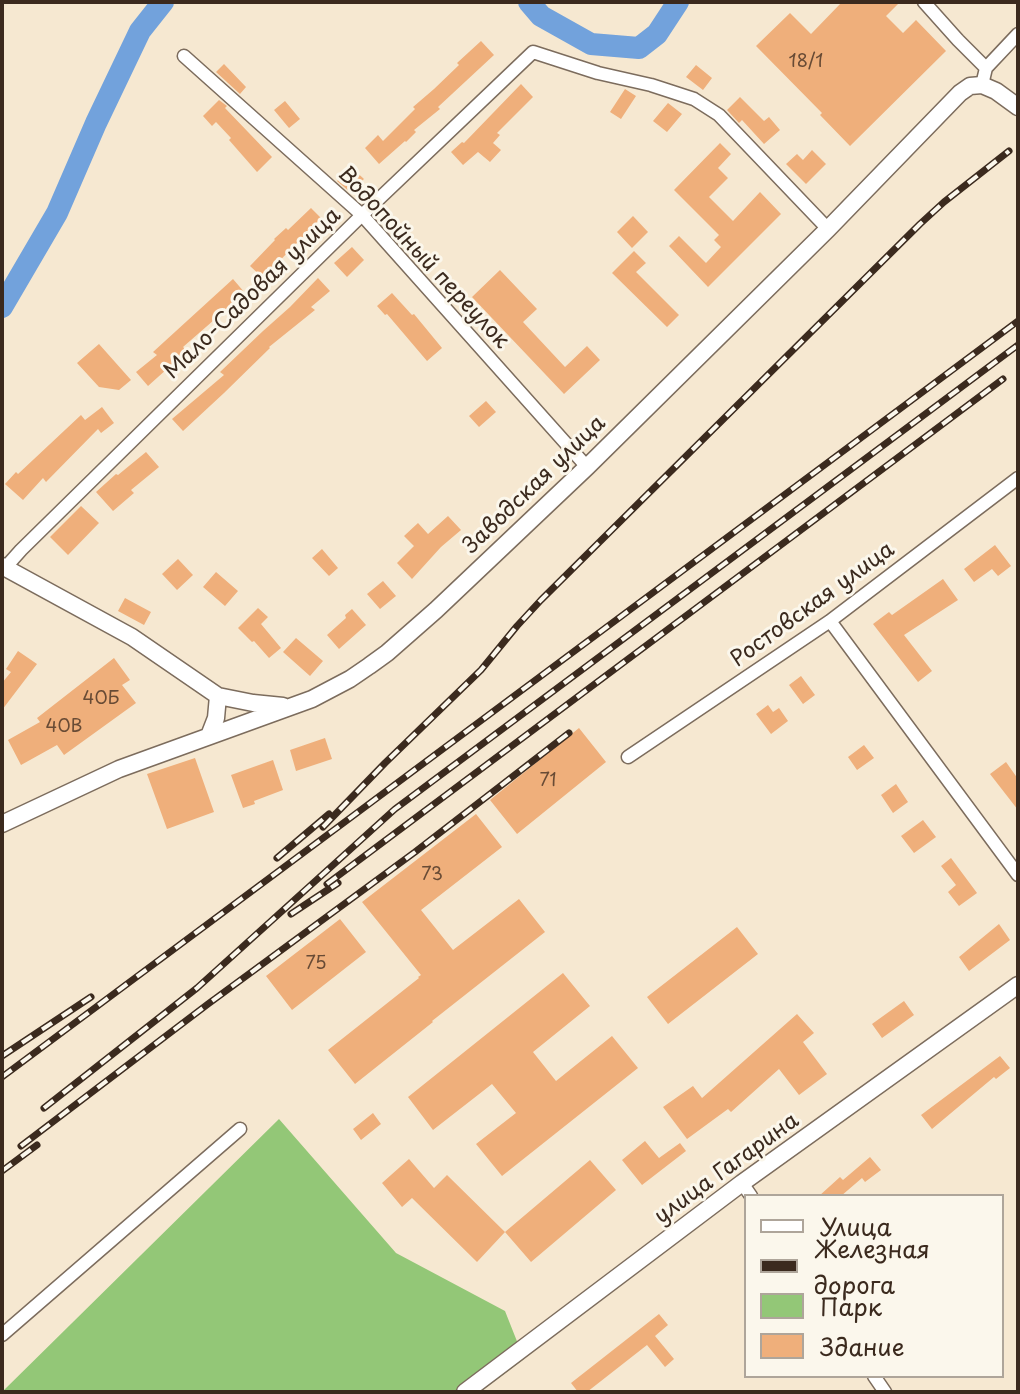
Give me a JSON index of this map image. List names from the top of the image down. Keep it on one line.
{"streets":{"main road":["Заводская улица","улица Гагарина"],"street":["Водопойный переулок","Мало-Садовая улица","Ростовская улица"]},"crossings":[["Водопойный переулок","Мало-Садовая улица"],["Водопойный переулок","Заводская улица"],["Мало-Садовая улица","Заводская улица"]],"house_numbers":["18/1","40Б","40В","71","73","75"],"legend":["Улица","Железная дорога","Парк","Здание"]}
